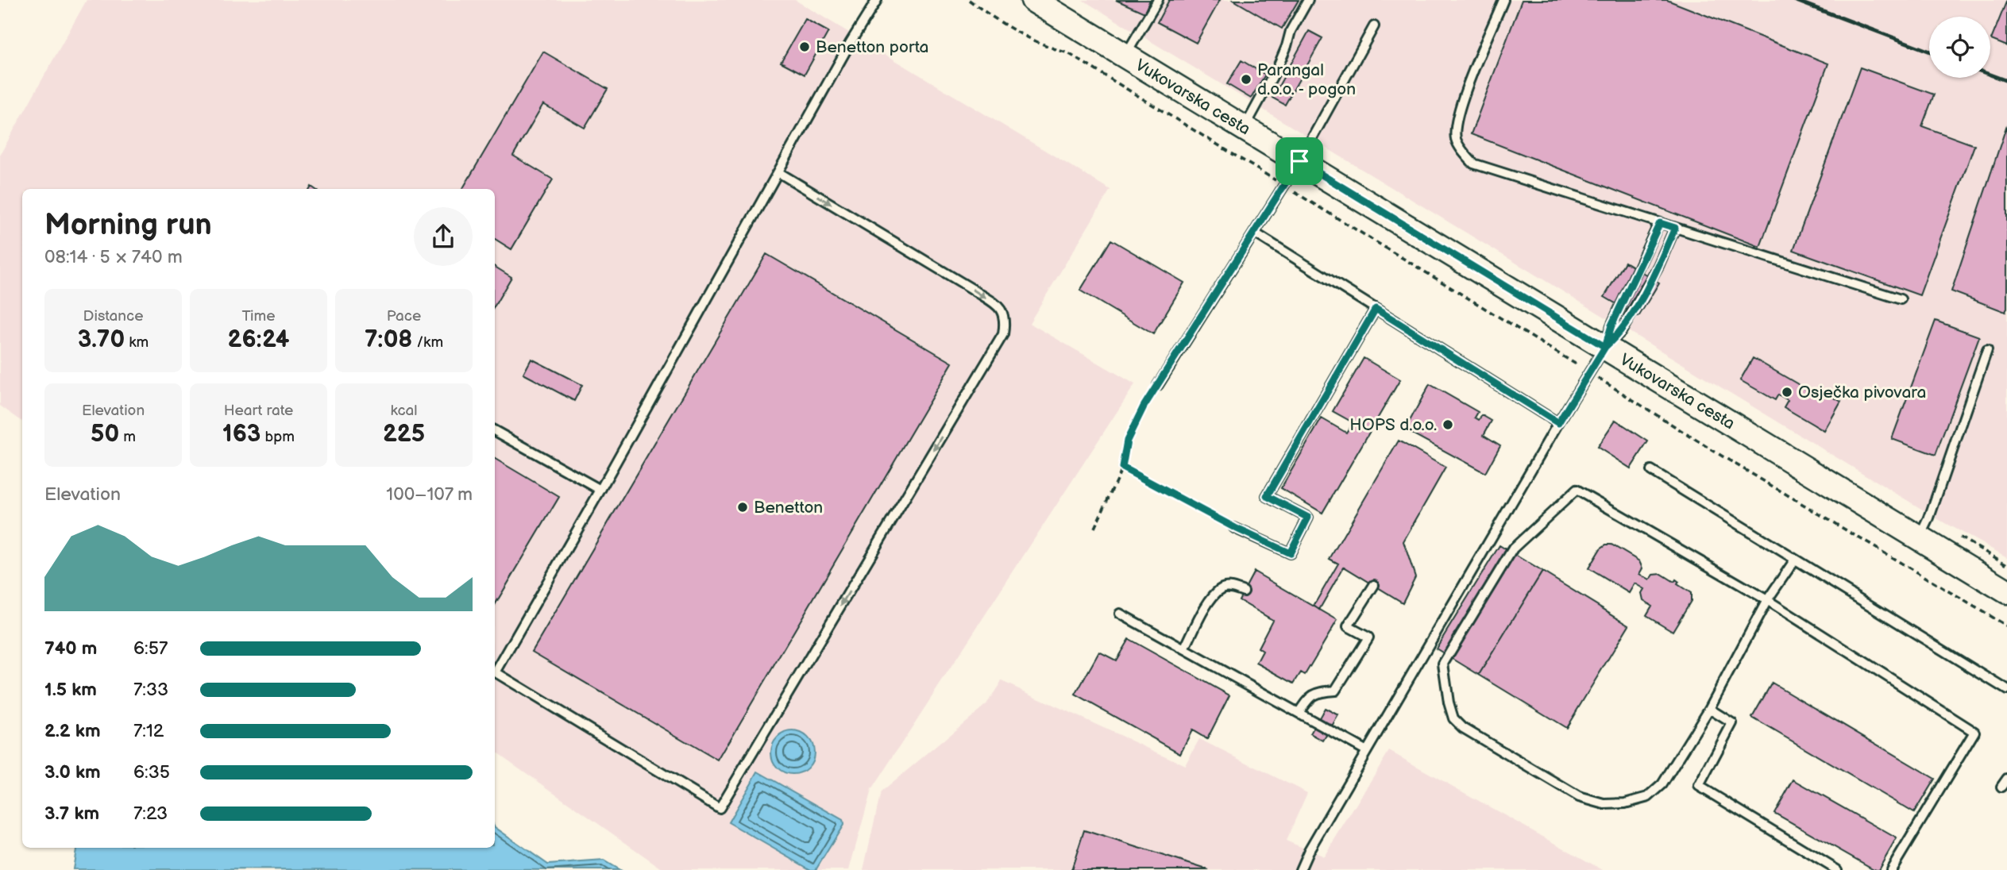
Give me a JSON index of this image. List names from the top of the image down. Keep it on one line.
{"streets":{"main road":["Vukovarska cesta"]},"places":["Benetton porta","Parangal d.o.o. - pogon","Osječka pivovara","HOPS d.o.o.","Benetton"],"page":{"heading":["Morning run","08:14 · 5 × 740 m"],"stats":[["Distance","3.70 km"],["Time","26:24"],["Pace","7:08 /km"],["Elevation","50 m"],["Heart rate","163 bpm"],["kcal","225"]],"chart":["Elevation","100–107 m"],"list":[{"name":"740 m","note":"6:57"},{"name":"1.5 km","note":"7:33"},{"name":"2.2 km","note":"7:12"},{"name":"3.0 km","note":"6:35"},{"name":"3.7 km","note":"7:23"}]}}
